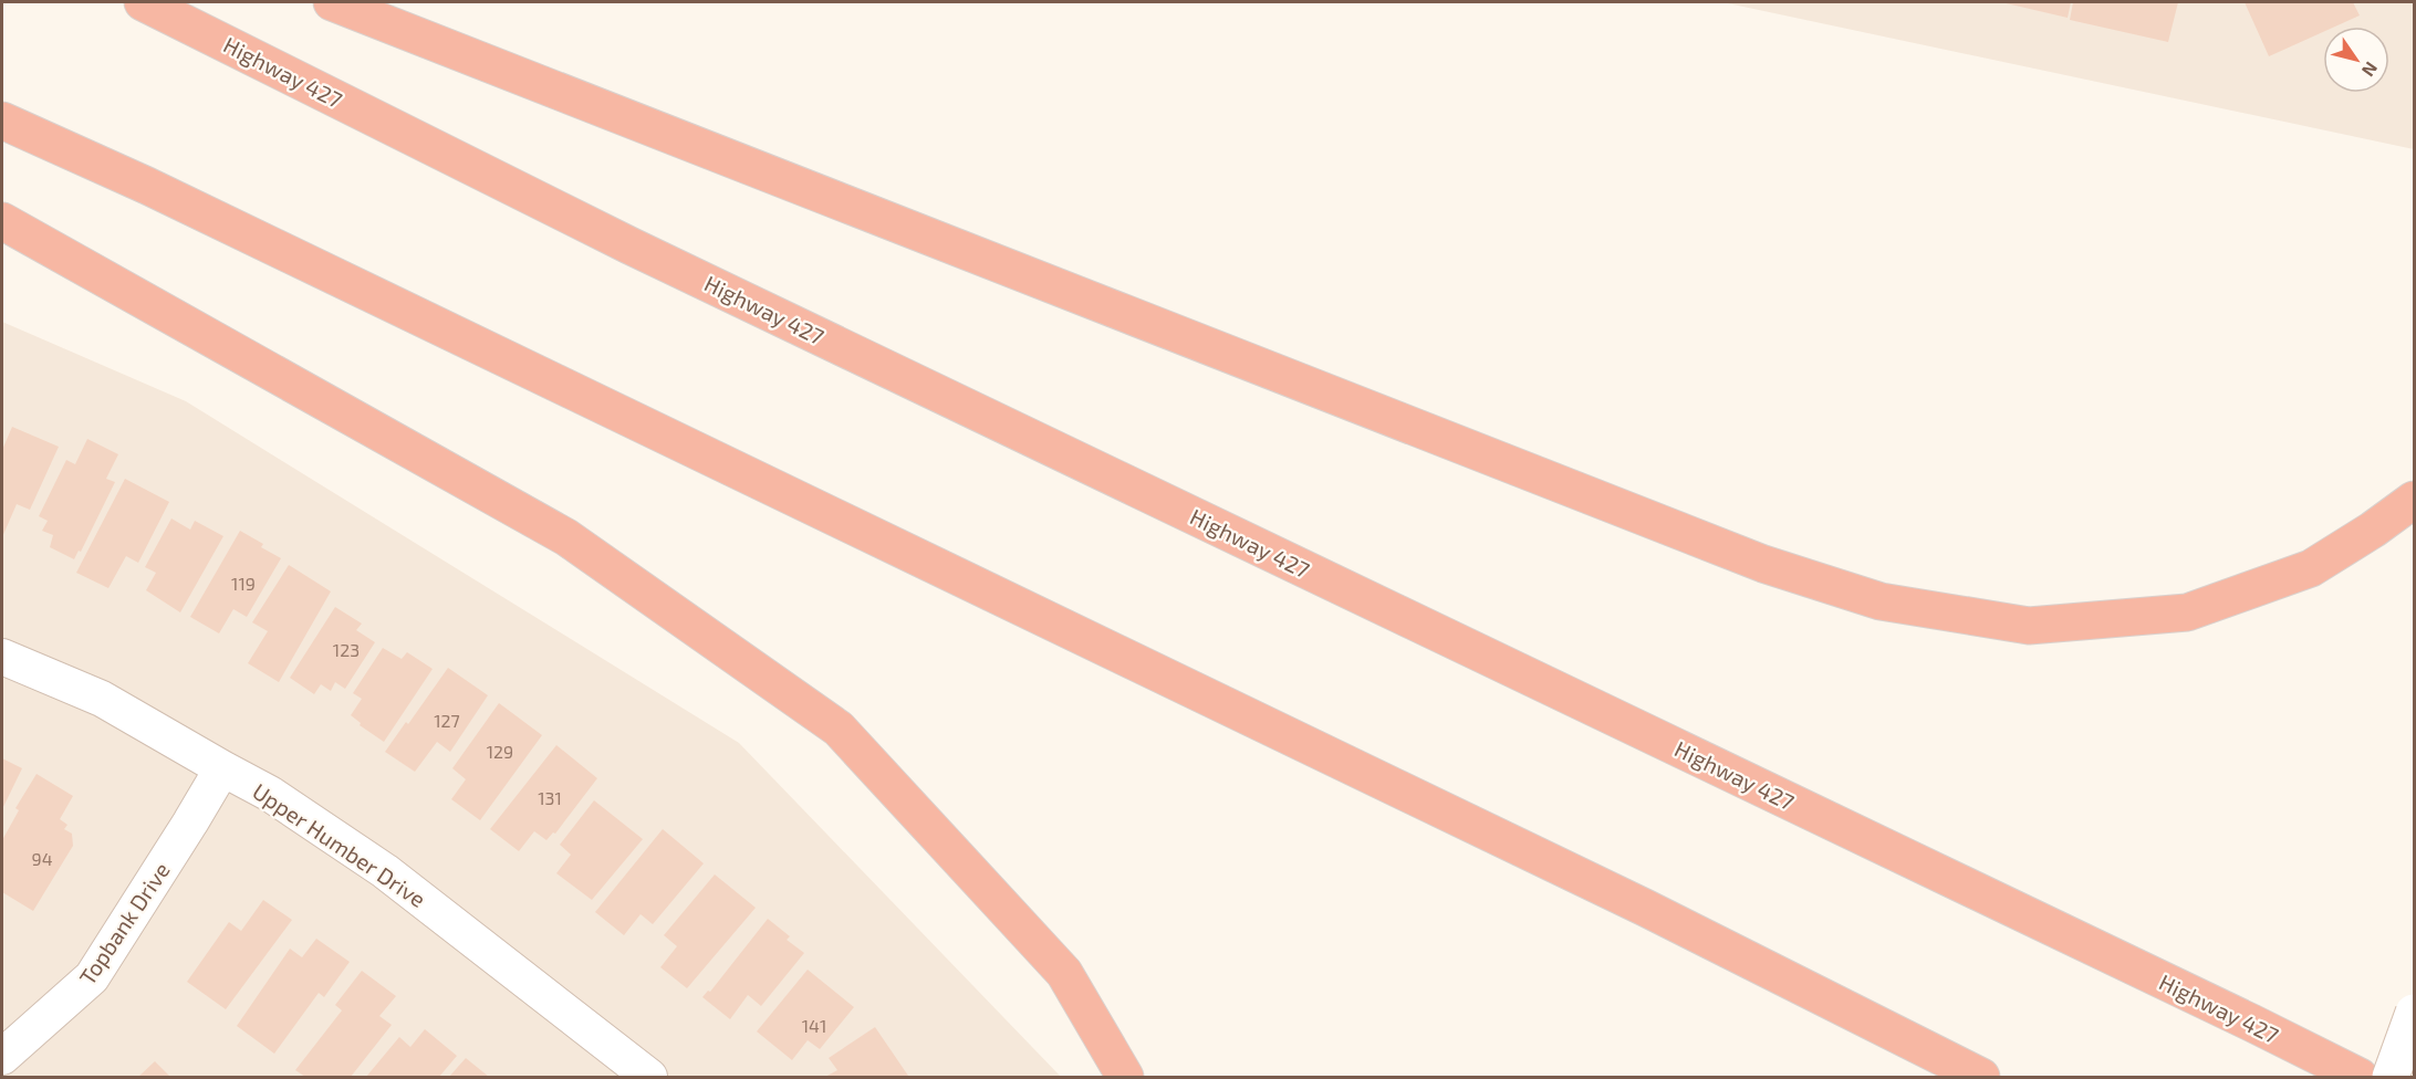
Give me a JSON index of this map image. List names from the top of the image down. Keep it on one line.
{"streets":{"highway":["Highway 427"],"street":["Upper Humber Drive","Topbank Drive"]},"crossings":[["Upper Humber Drive","Topbank Drive"]],"house_numbers":["119","123","127","129","131","94","141"],"north":"bottom right"}
